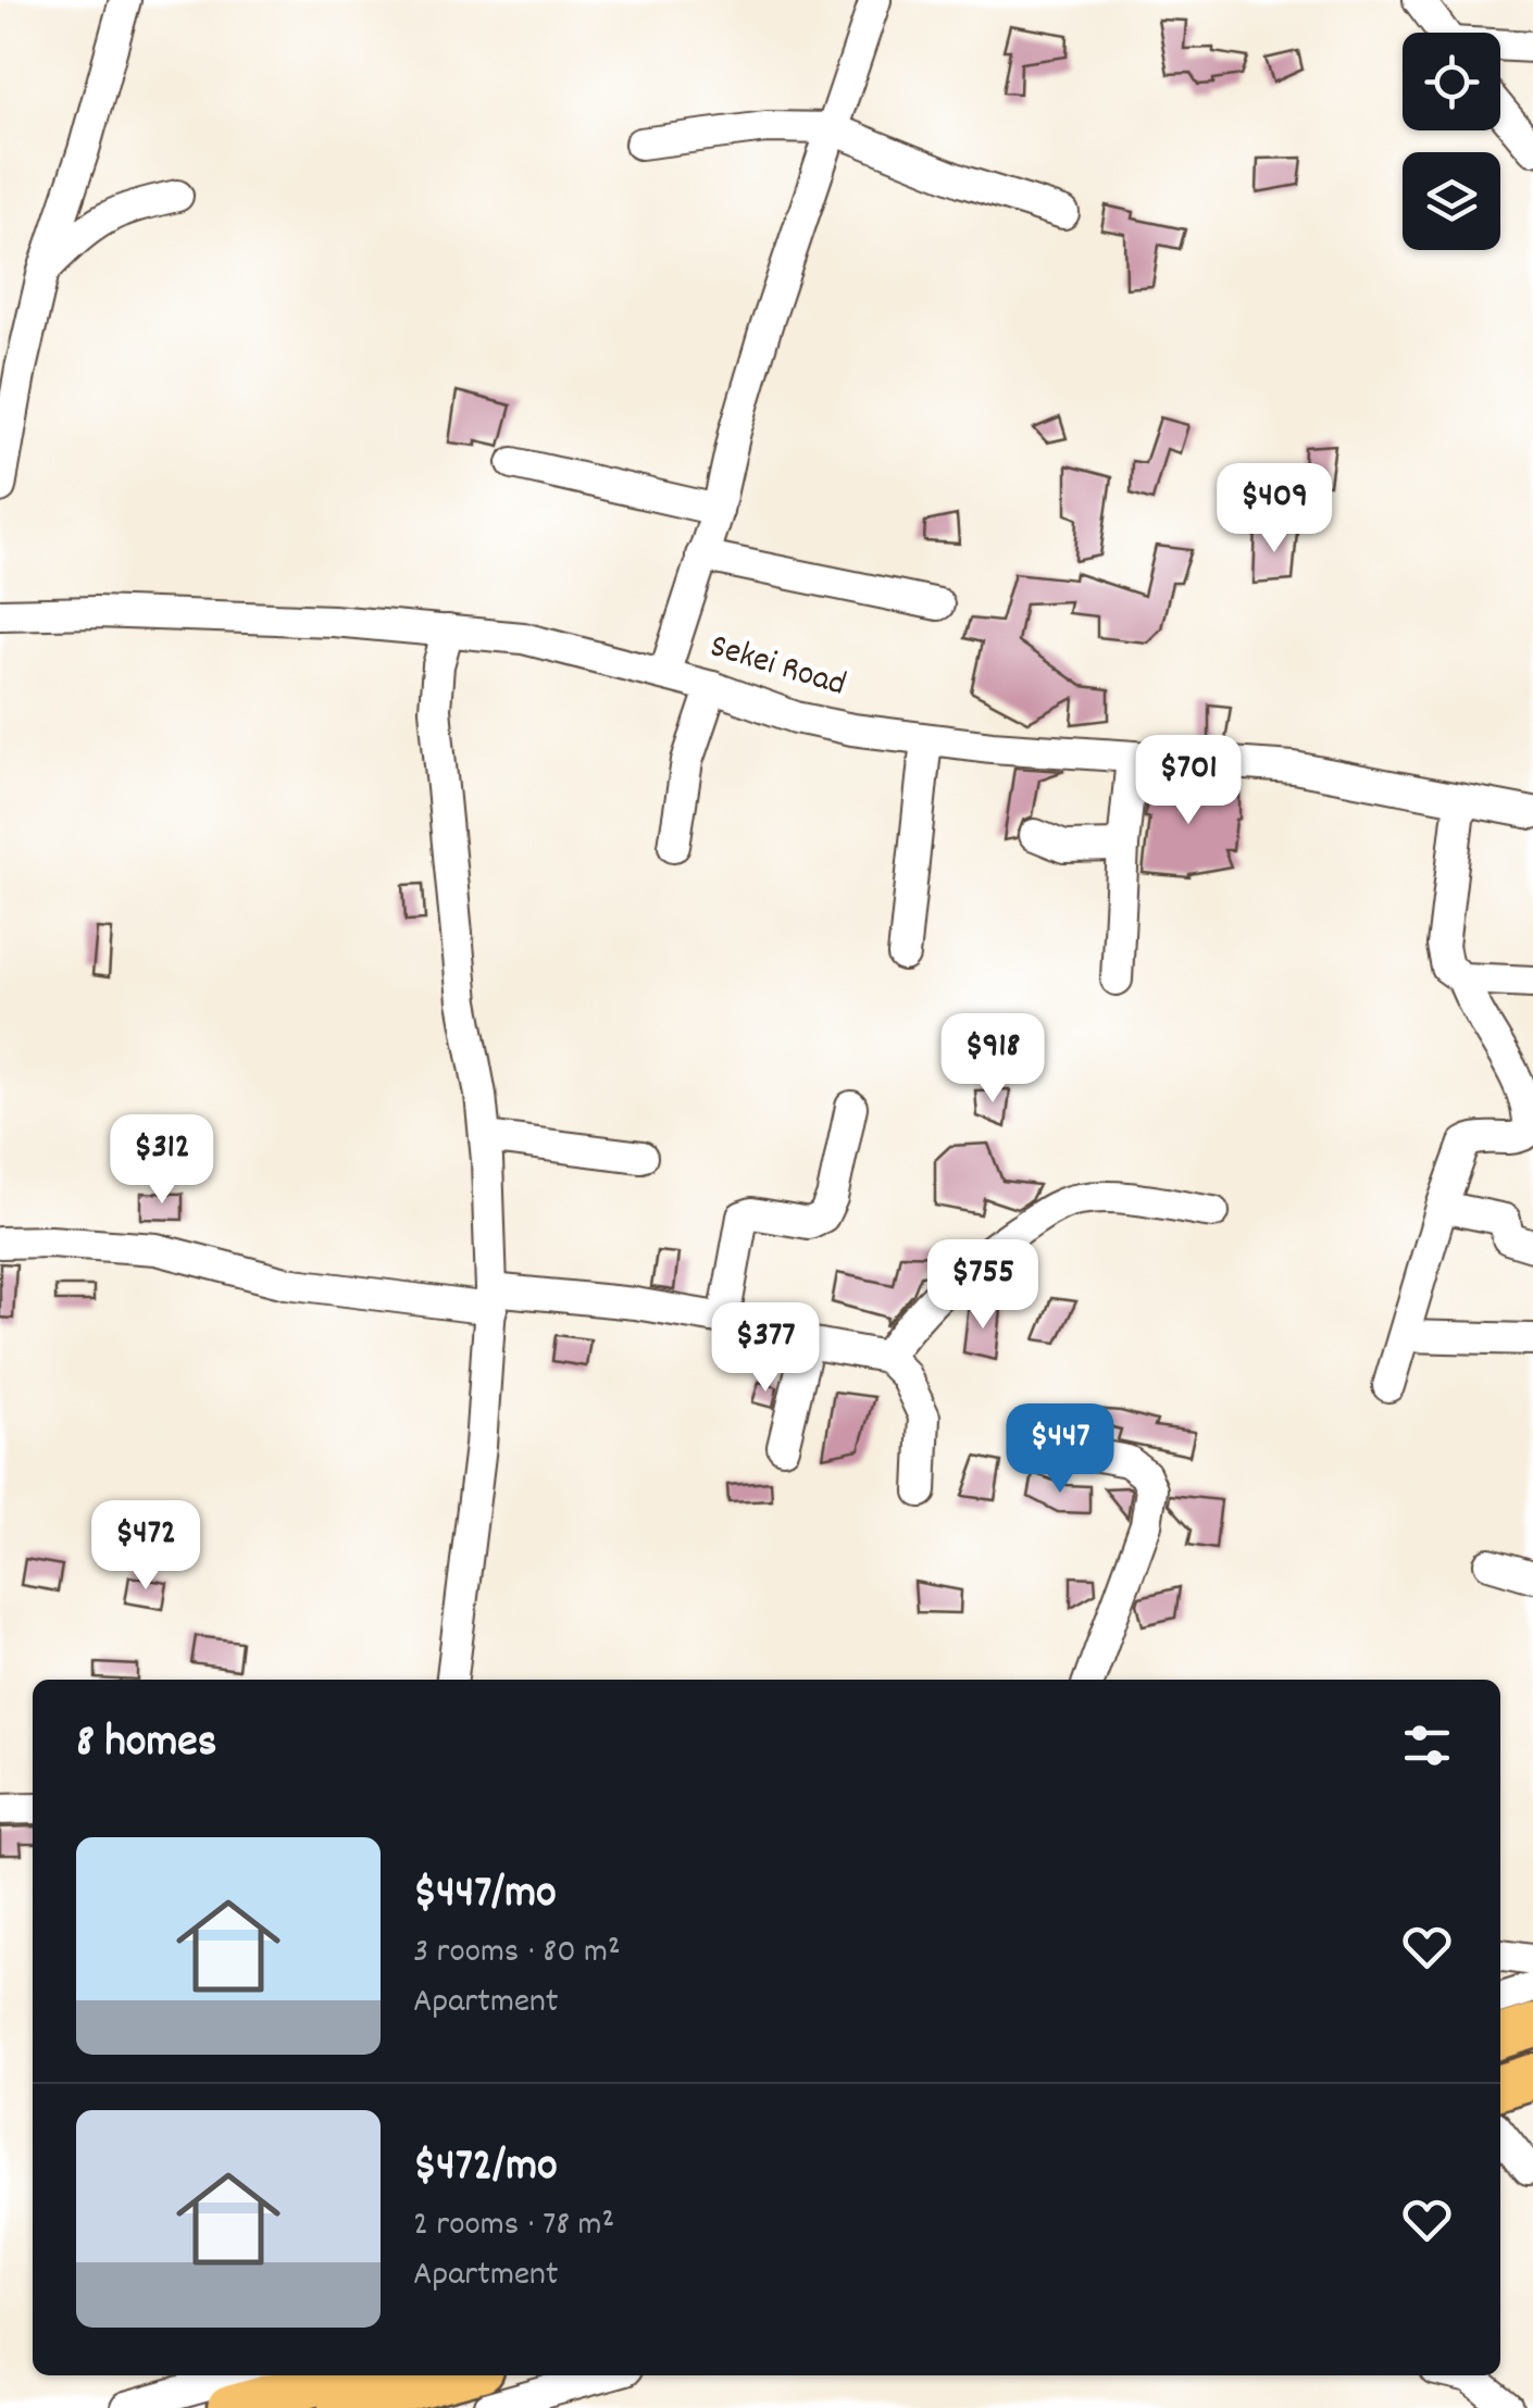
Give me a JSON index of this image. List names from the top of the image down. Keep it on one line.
{"streets":{"street":["Sekei Road"]},"page":{"price":["$409","$701","$918","$312","$755","$377","$447","$472"],"heading":"8 homes","list":[{"name":"$447/mo","note":"3 rooms · 80 m² · Apartment"},{"name":"$472/mo","note":"2 rooms · 78 m² · Apartment"}]}}
